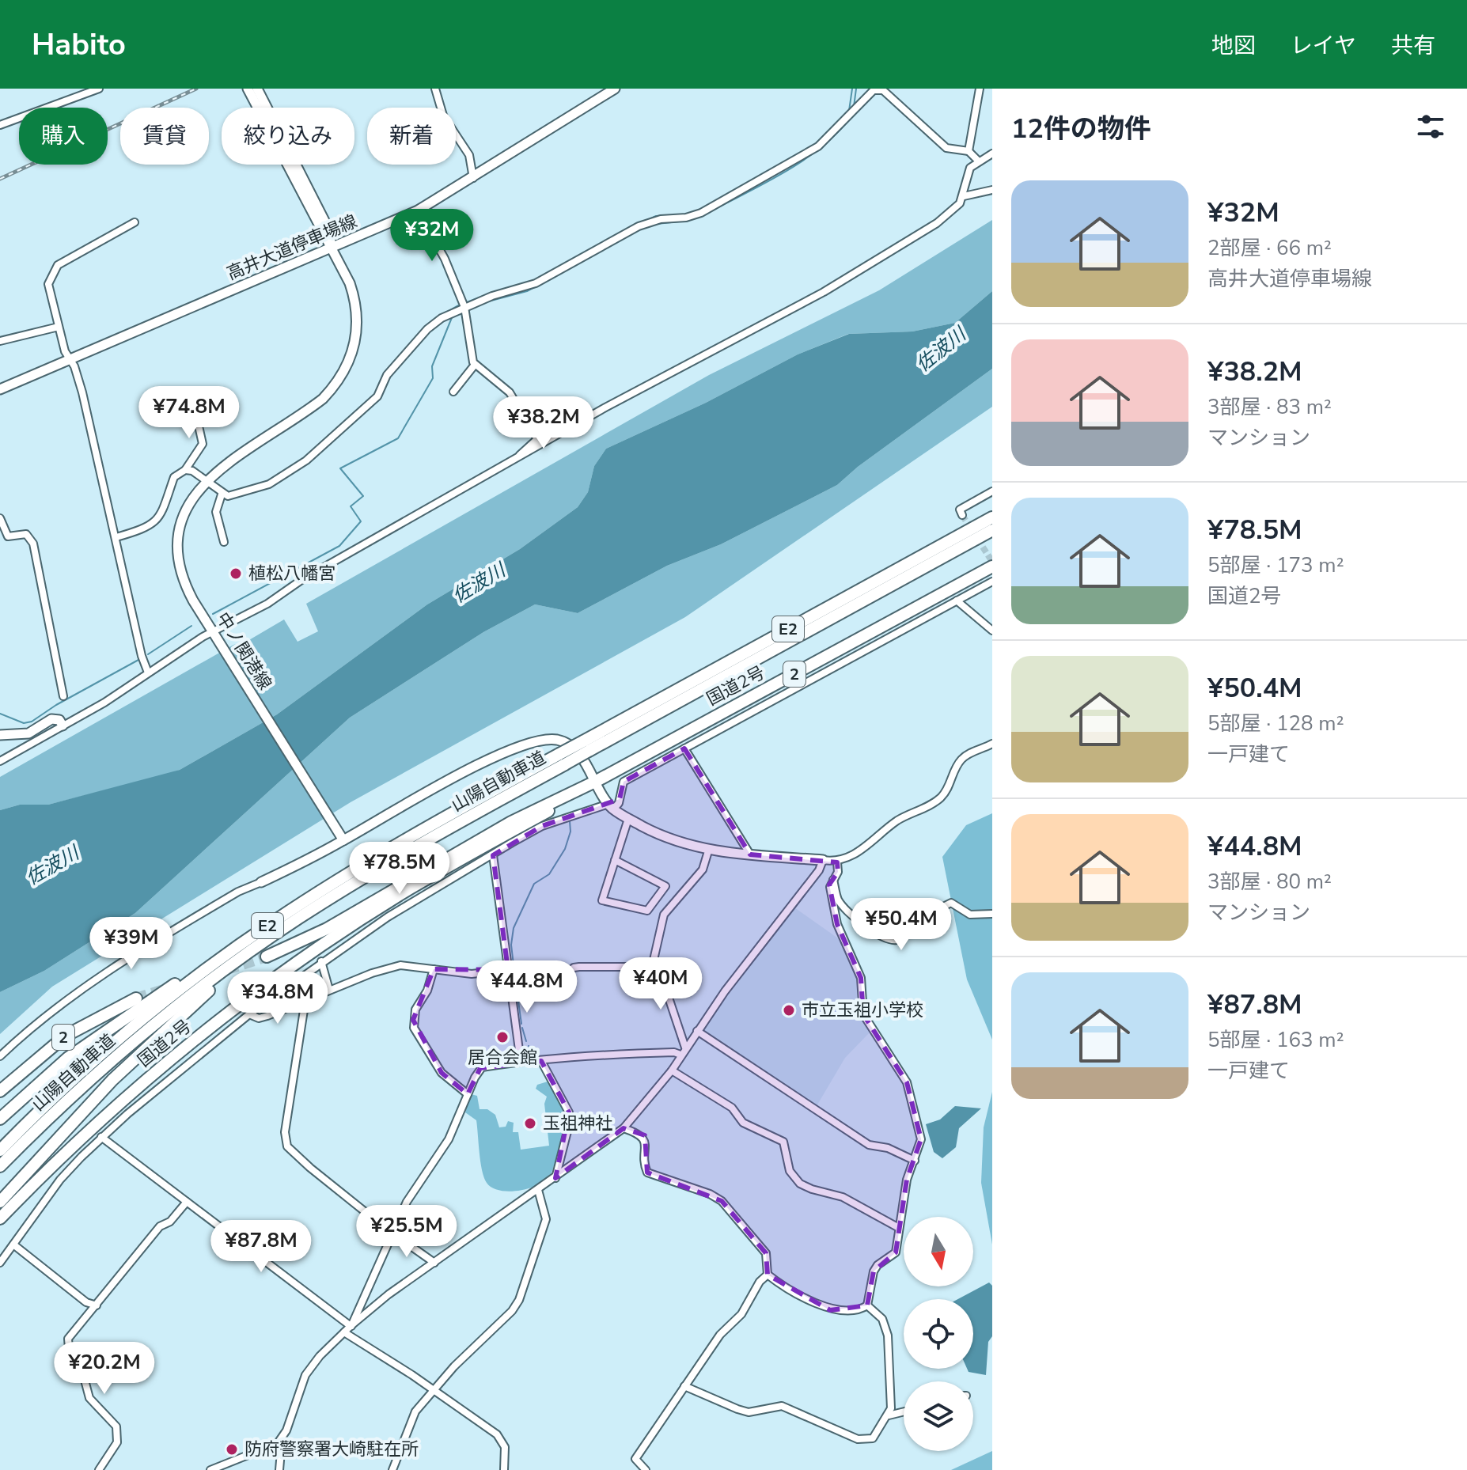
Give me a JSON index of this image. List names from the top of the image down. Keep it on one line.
{"streets":{"highway":["E2","2","国道2号","山陽自動車道"],"main road":["高井大道停車場線","中ノ関港線"]},"crossings":[["高井大道停車場線","中ノ関港線"]],"water":["佐波川"],"places":["植松八幡宮","市立玉祖小学校","居合会館","玉祖神社","防府警察署大崎駐在所"],"north":"bottom","page":{"header":"Habito","nav":["地図","レイヤ","共有"],"heading":"12件の物件","chip":["購入","賃貸","絞り込み","新着"],"list":[{"name":"¥32M","note":"2部屋 · 66 m² · 高井大道停車場線"},{"name":"¥38.2M","note":"3部屋 · 83 m² · マンション"},{"name":"¥78.5M","note":"5部屋 · 173 m² · 国道2号"},{"name":"¥50.4M","note":"5部屋 · 128 m² · 一戸建て"},{"name":"¥44.8M","note":"3部屋 · 80 m² · マンション"},{"name":"¥87.8M","note":"5部屋 · 163 m² · 一戸建て"}],"price":["¥32M","¥74.8M","¥38.2M","¥78.5M","¥50.4M","¥39M","¥40M","¥44.8M","¥34.8M","¥25.5M","¥87.8M","¥20.2M"]}}
